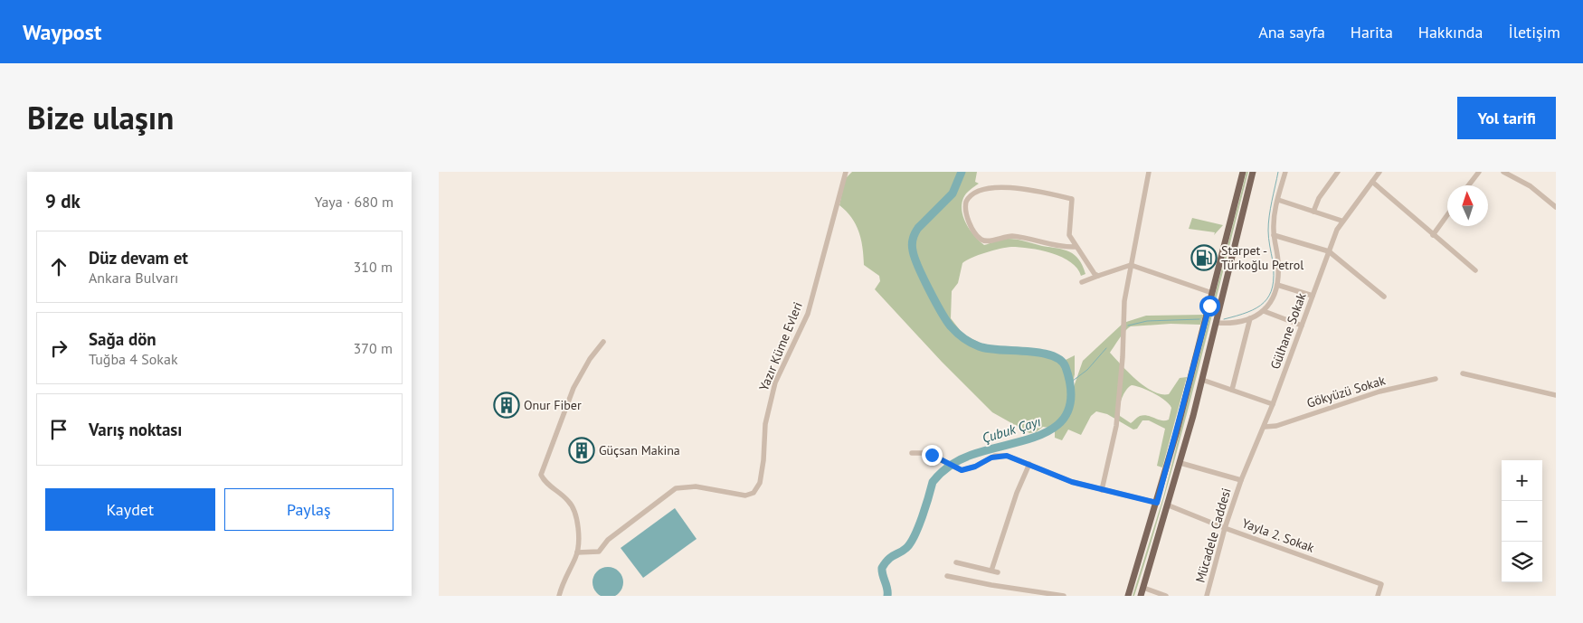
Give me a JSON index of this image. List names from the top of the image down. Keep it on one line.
{"streets":{"street":["Gülhane Sokak","Yazır Küme Evleri","Gökyüzü Sokak","Mücadele Caddesi","Yayla 2. Sokak"]},"crossings":[["Gülhane Sokak","Gökyüzü Sokak"],["Gülhane Sokak","Mücadele Caddesi"],["Mücadele Caddesi","Yayla 2. Sokak"]],"water":["Çubuk Çayı"],"places":{"fuel station":["Starpet - Türkoğlu Petrol"],"building":["Onur Fiber","Güçsan Makina"]},"north":"top","page":{"header":"Waypost","nav":["Ana sayfa","Harita","Hakkında","İletişim"],"title":"Bize ulaşın","buttons":["Yol tarifi",["Kaydet","Paylaş"]],"heading":["9 dk","Yaya · 680 m"],"list":[["Düz devam et","Ankara Bulvarı","310 m"],["Sağa dön","Tuğba 4 Sokak","370 m"],"Varış noktası"],"map_buttons":["+","−"]}}
